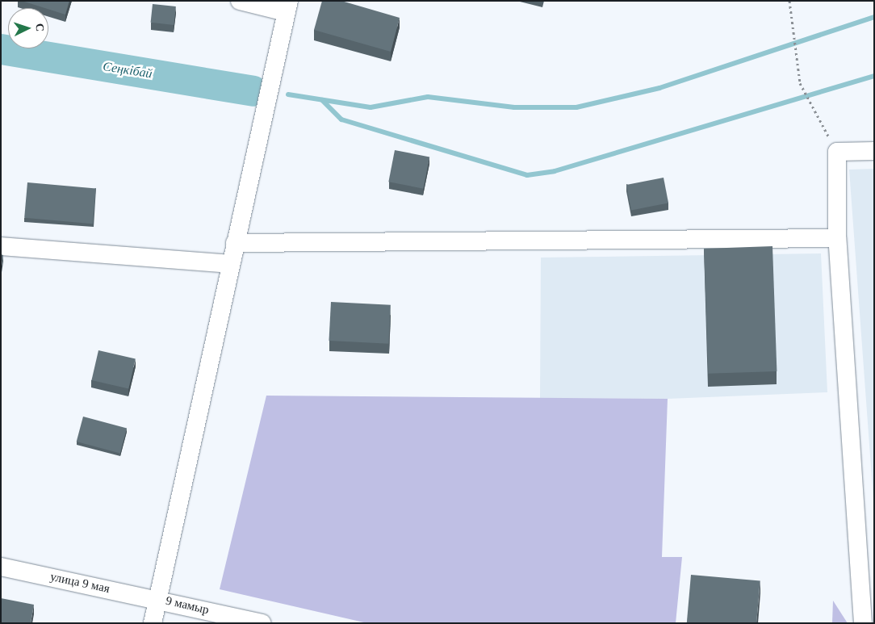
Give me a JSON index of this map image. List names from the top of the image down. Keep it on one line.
{"streets":{"street":["улица 9 мая","9 мамыр"]},"crossings":[["улица 9 мая","9 мамыр"]],"water":["Сеңкібай"],"north":"right"}
